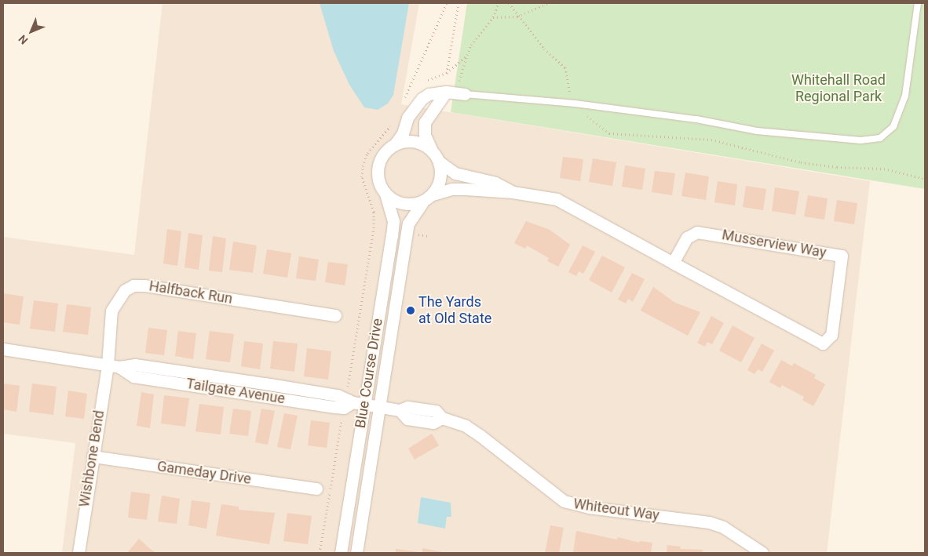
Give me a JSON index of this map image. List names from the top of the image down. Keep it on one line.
{"streets":{"street":["Musserview Way","Halfback Run","Blue Course Drive","Tailgate Avenue","Wishbone Bend","Gameday Drive","Whiteout Way"]},"crossings":[["Musserview Way","Blue Course Drive"],["Halfback Run","Tailgate Avenue"],["Halfback Run","Wishbone Bend"],["Blue Course Drive","Tailgate Avenue"],["Blue Course Drive","Whiteout Way"],["Tailgate Avenue","Wishbone Bend"],["Tailgate Avenue","Whiteout Way"],["Wishbone Bend","Gameday Drive"]],"parks":["Whitehall Road Regional Park"],"places":["The Yards at Old State"],"north":"bottom left"}
